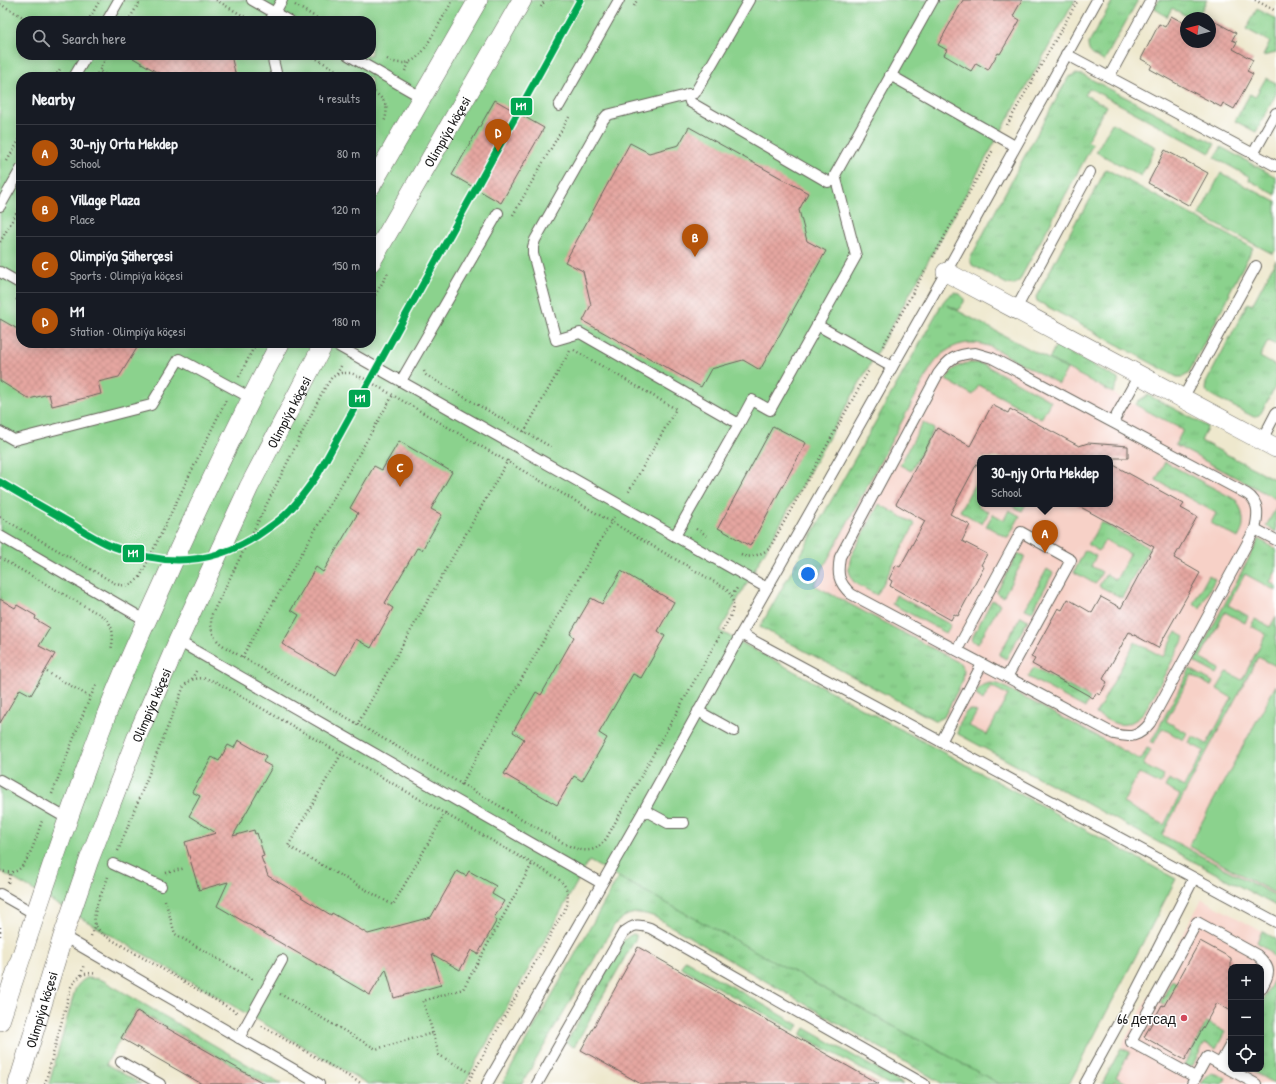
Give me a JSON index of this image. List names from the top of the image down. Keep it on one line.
{"streets":{"street":["Olimpiýa köçesi"]},"places":["66 детсад"],"lines":["transit line M1"],"north":"left","page":{"search":"Search here","heading":["Nearby","4 results"],"pins":["D","B","C","A"],"list":[{"mark":"A","name":"30-njy Orta Mekdep","note":"School","value":"80 m"},{"mark":"B","name":"Village Plaza","note":"Place","value":"120 m"},{"mark":"C","name":"Olimpiýa Şäherçesi","note":"Sports · Olimpiýa köçesi","value":"150 m"},{"mark":"D","name":"M1","note":"Station · Olimpiýa köçesi","value":"180 m"}],"popup":["30-njy Orta Mekdep","School"],"map_buttons":["+","−"]}}
